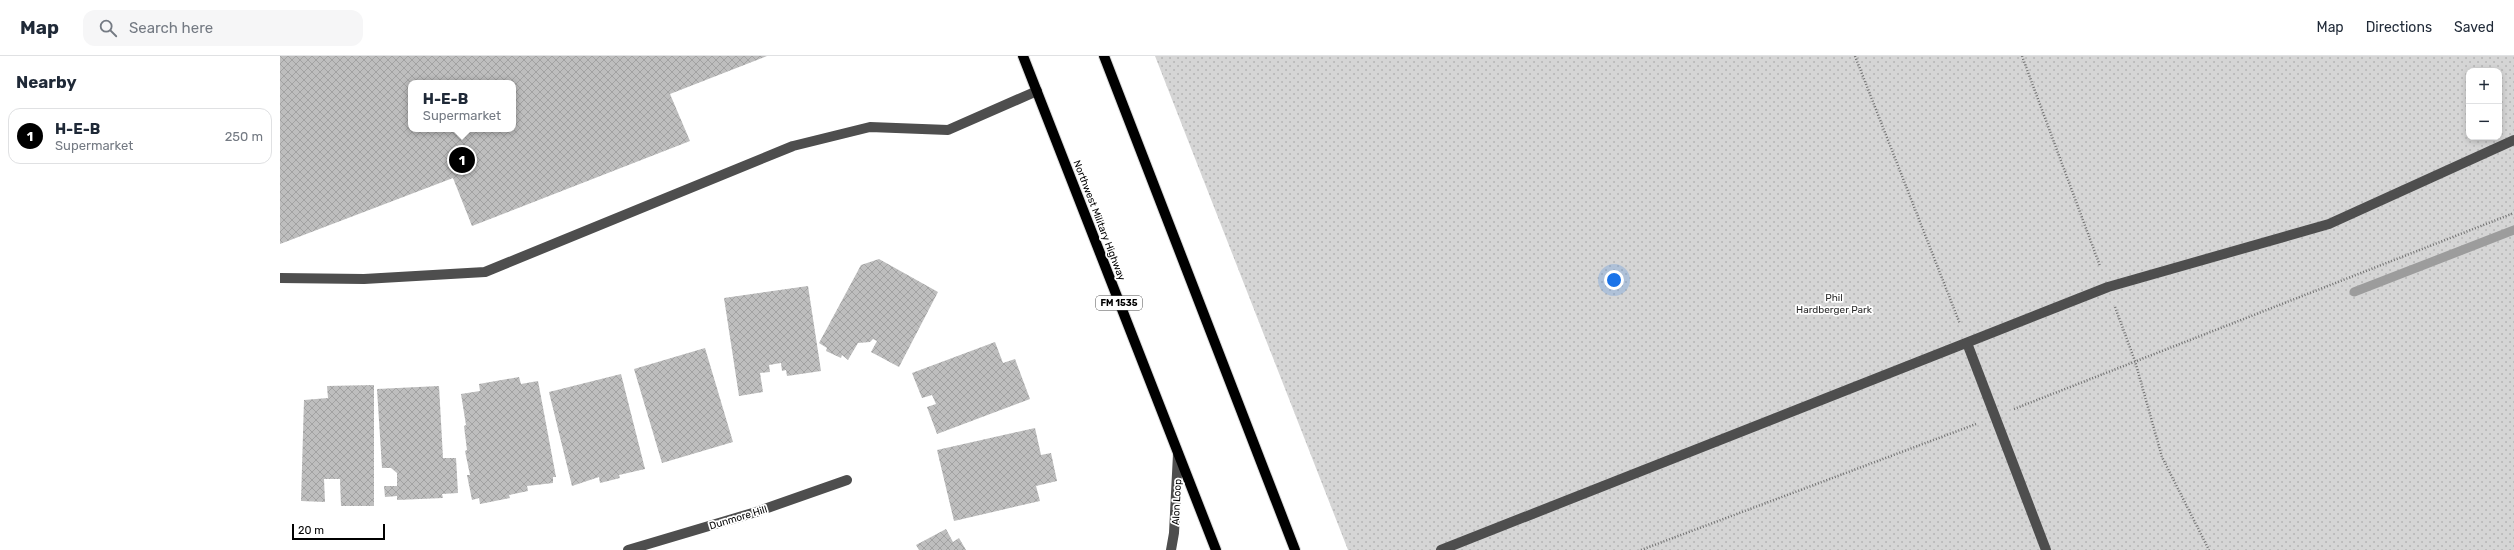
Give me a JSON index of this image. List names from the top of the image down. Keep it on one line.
{"streets":{"main road":["Northwest Military Highway","FM 1535"],"street":["Alon Loop","Dunmore Hill"]},"crossings":[["Northwest Military Highway","Alon Loop"]],"parks":["Phil Hardberger Park"],"scale_bar":"20 m","page":{"header":"Map","search":"Search here","nav":["Map","Directions","Saved"],"heading":"Nearby","map_buttons":["+","−"],"popup":["H-E-B","Supermarket"],"list":[{"mark":"1","name":"H-E-B","note":"Supermarket","value":"250 m"}],"pins":"1","scale":"20 m"}}
